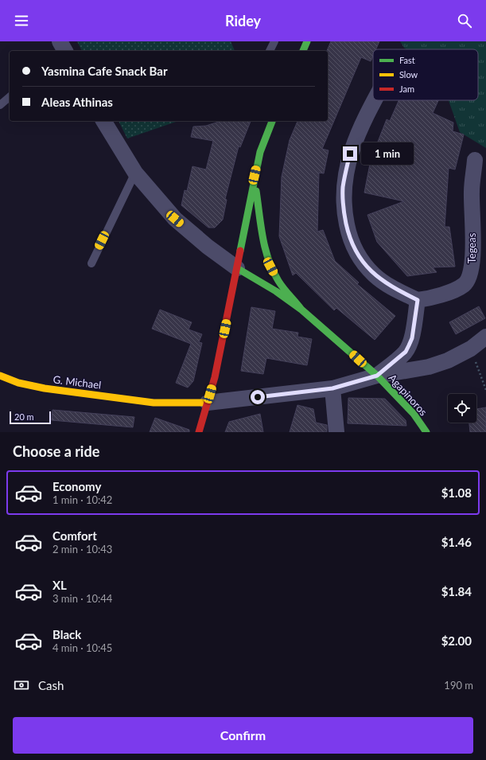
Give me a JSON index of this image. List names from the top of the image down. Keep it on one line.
{"streets":{"main road":["G. Michael","Agapinoros"],"street":["Tegeas"]},"legend":["Fast","Slow","Jam"],"scale_bar":"20 m","page":{"header":"Ridey","banner":["Yasmina Cafe Snack Bar","Aleas Athinas"],"bubble":"1 min","scale":"20 m","heading":"Choose a ride","list":[{"name":"Economy","note":"1 min · 10:42","value":"$1.08"},{"name":"Comfort","note":"2 min · 10:43","value":"$1.46"},{"name":"XL","note":"3 min · 10:44","value":"$1.84"},{"name":"Black","note":"4 min · 10:45","value":"$2.00"}],"pay":["Cash","190 m"],"buttons":"Confirm"}}
